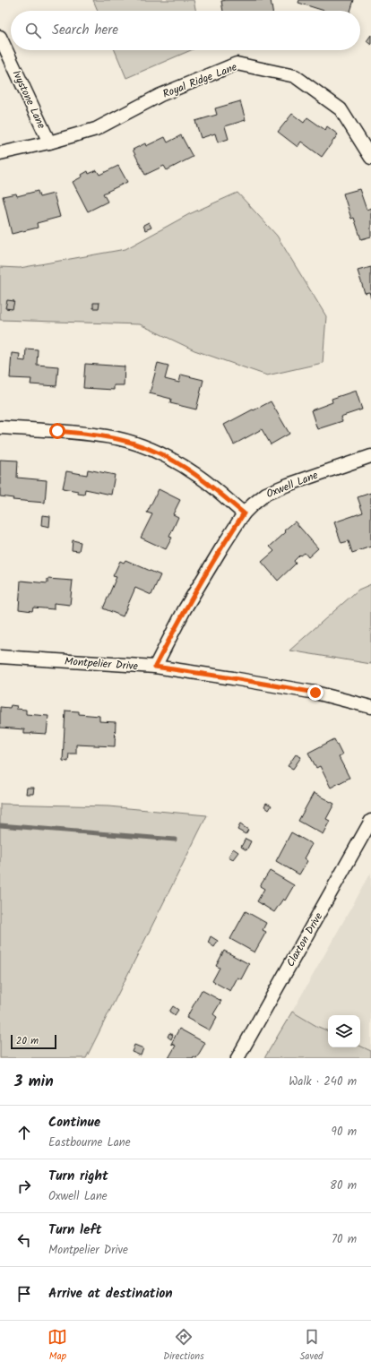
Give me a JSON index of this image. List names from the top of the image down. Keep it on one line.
{"streets":{"street":["Royal Ridge Lane","Ivystone Lane","Oxwell Lane","Montpelier Drive","Claxton Drive"]},"crossings":[["Royal Ridge Lane","Ivystone Lane"],["Oxwell Lane","Montpelier Drive"]],"scale_bar":"20 m","page":{"search":"Search here","scale":"20 m","heading":["3 min","Walk · 240 m"],"list":[["Continue","Eastbourne Lane","90 m"],["Turn right","Oxwell Lane","80 m"],["Turn left","Montpelier Drive","70 m"],"Arrive at destination"],"nav":["Map","Directions","Saved"]}}
